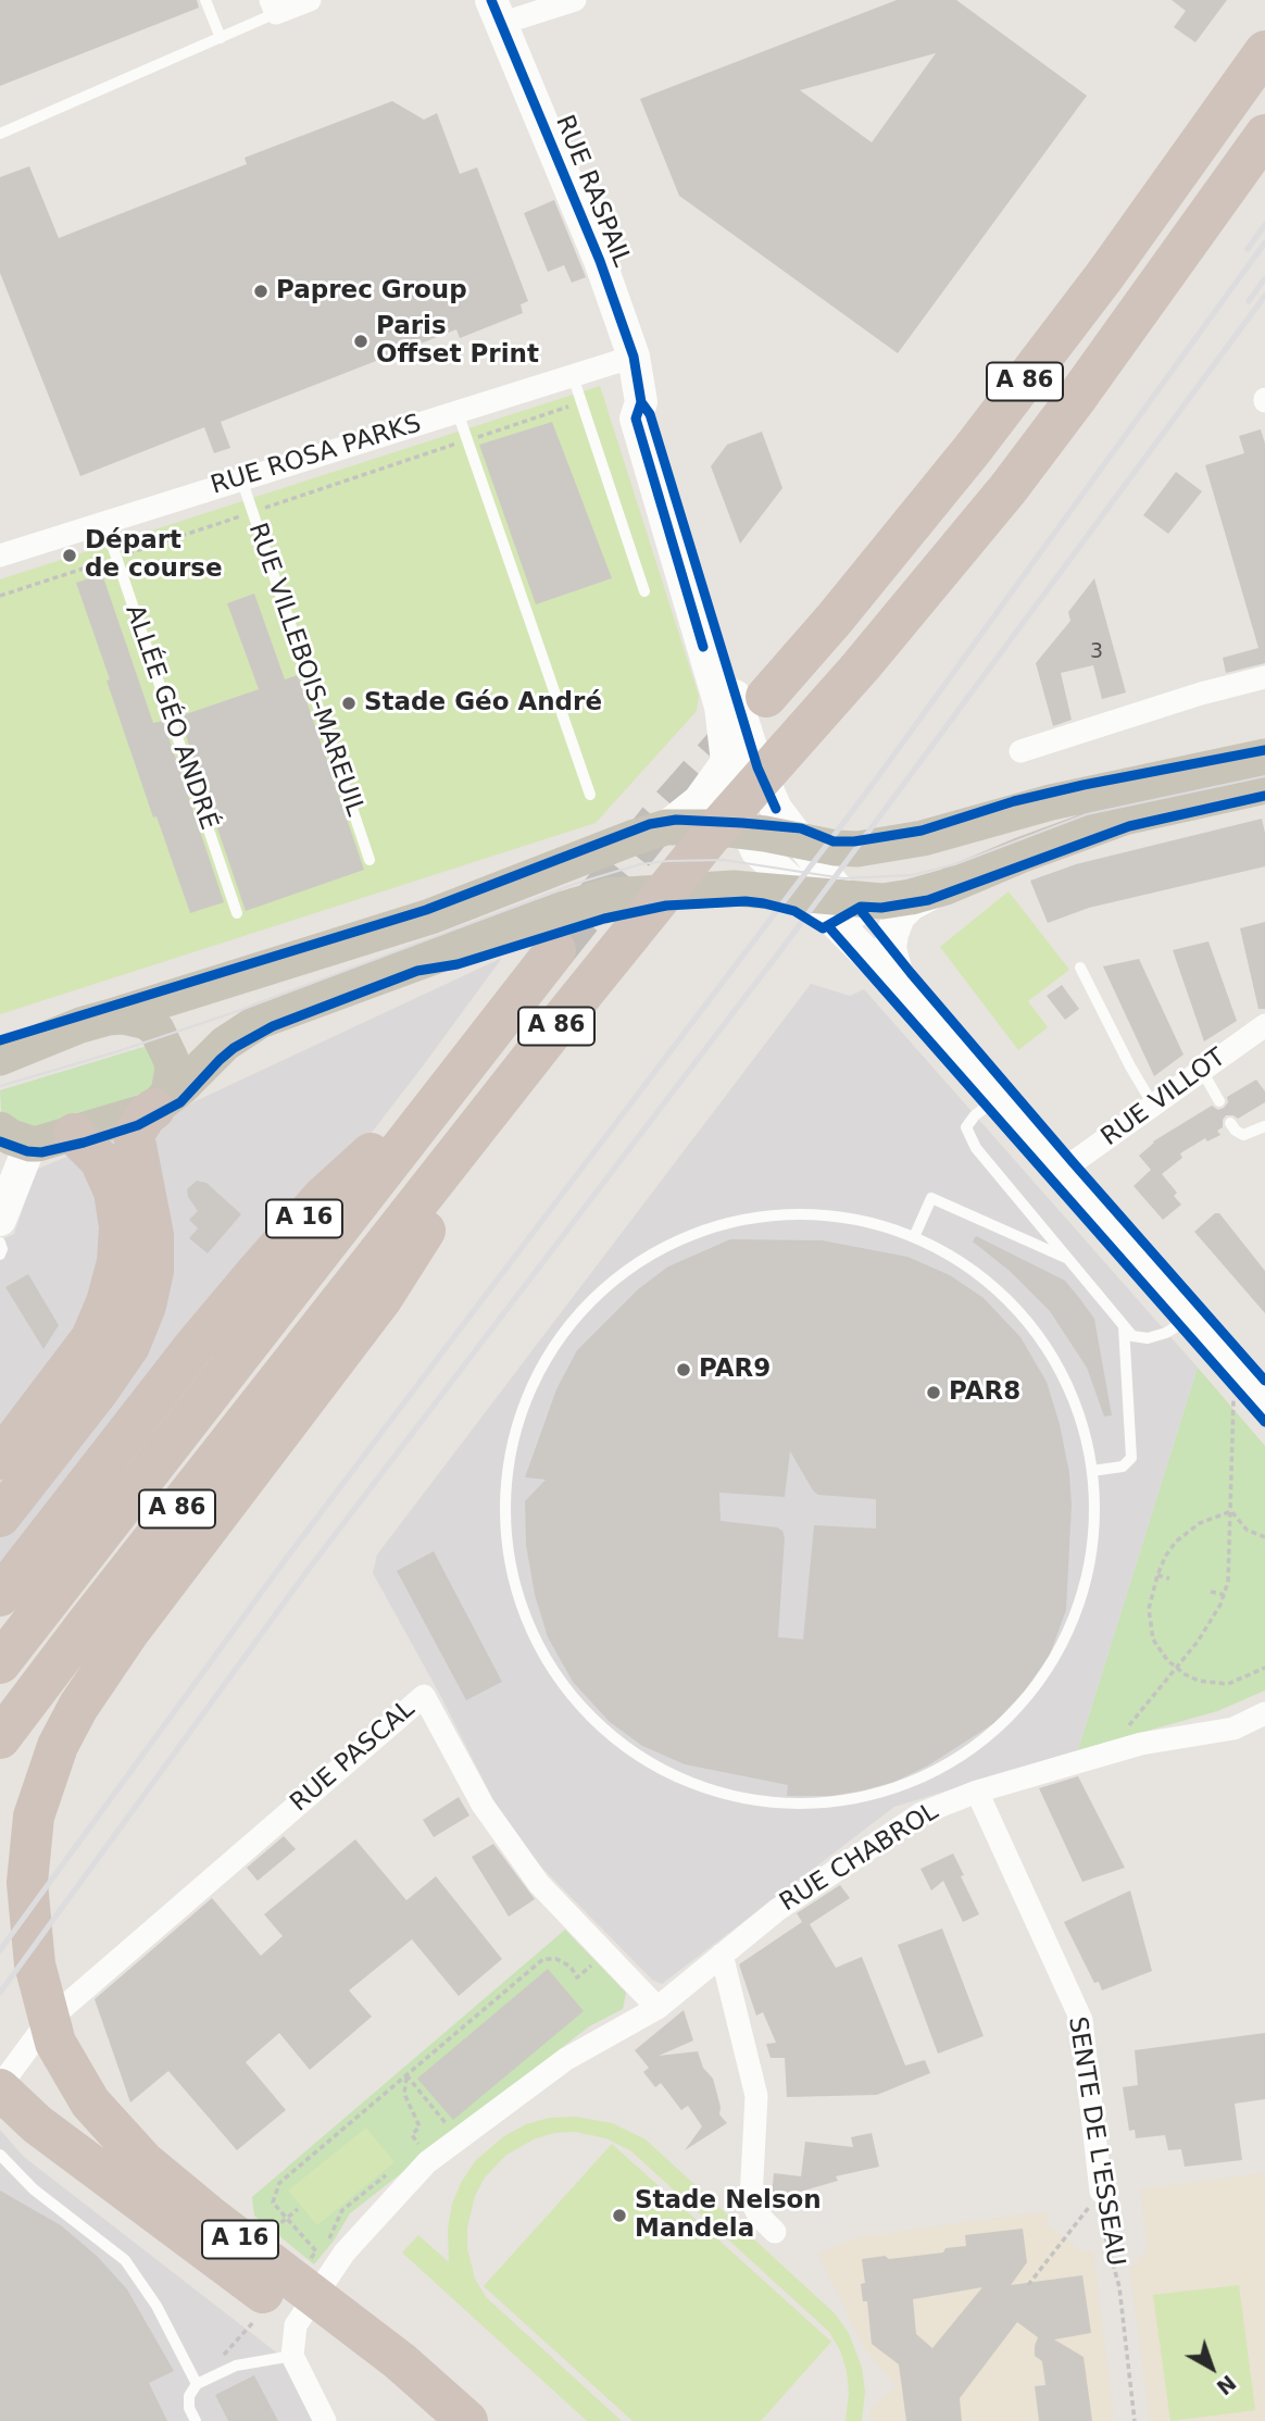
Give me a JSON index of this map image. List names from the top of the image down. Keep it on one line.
{"streets":{"highway":["A 86","A 16"],"street":["RUE RASPAIL","RUE ROSA PARKS","RUE VILLOT","RUE PASCAL","RUE CHABROL","SENTE DE L'ESSEAU"],"lane":["RUE VILLEBOIS-MAREUIL","ALLÉE GÉO ANDRÉ"]},"crossings":[["RUE RASPAIL","RUE ROSA PARKS"],["A 86","A 16"],["RUE ROSA PARKS","RUE VILLEBOIS-MAREUIL"],["RUE ROSA PARKS","ALLÉE GÉO ANDRÉ"],["A 16","RUE PASCAL"],["A 16","RUE CHABROL"],["RUE PASCAL","RUE CHABROL"],["RUE CHABROL","SENTE DE L'ESSEAU"]],"places":["Paprec Group","Paris Offset Print","Départ de course","Stade Géo André","PAR9","PAR8","Stade Nelson Mandela"],"house_numbers":["3"],"north":"bottom right"}
